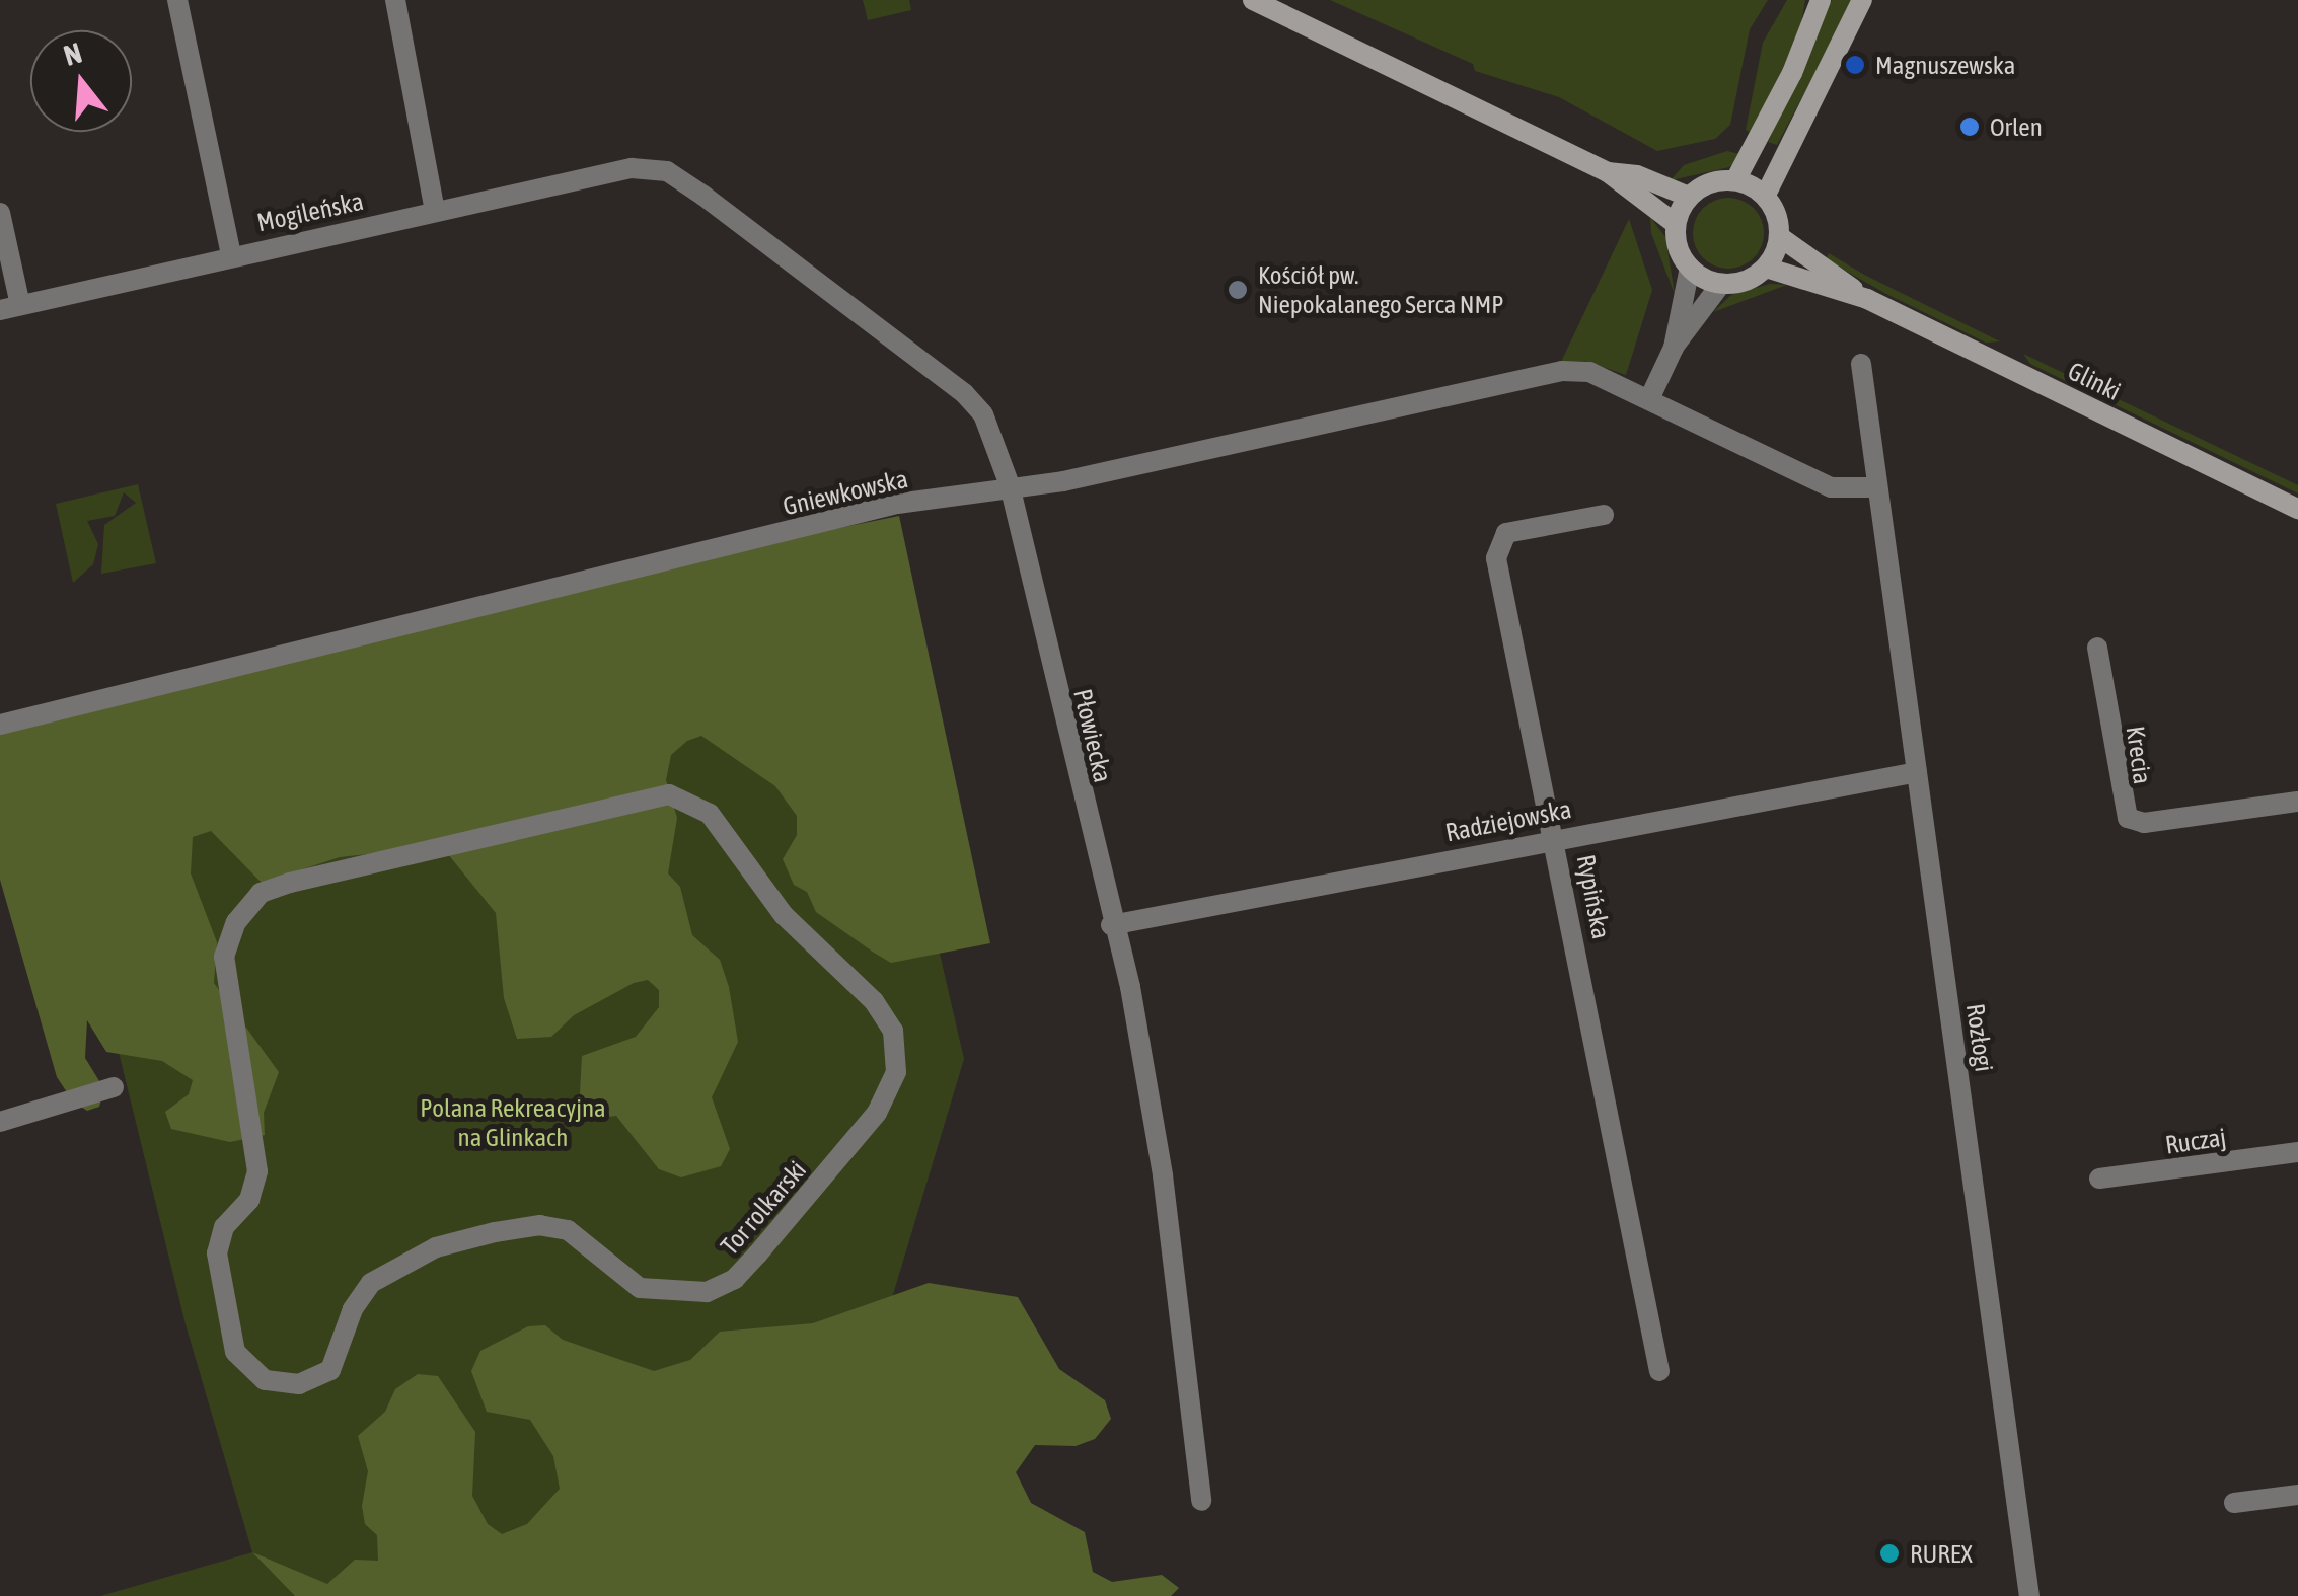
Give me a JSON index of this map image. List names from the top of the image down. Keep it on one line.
{"streets":{"street":["Mogileńska","Glinki","Gniewkowska","Płowiecka","Krecia","Radziejowska","Rypińska","Rozłogi","Ruczaj","Tor rolkarski"]},"crossings":[["Mogileńska","Płowiecka"],["Gniewkowska","Płowiecka"],["Płowiecka","Radziejowska"],["Radziejowska","Rypińska"],["Radziejowska","Rozłogi"]],"parks":["Polana Rekreacyjna na Glinkach"],"places":["Magnuszewska","Orlen","Kościół pw. Niepokalanego Serca NMP","RUREX"],"north":"top"}
